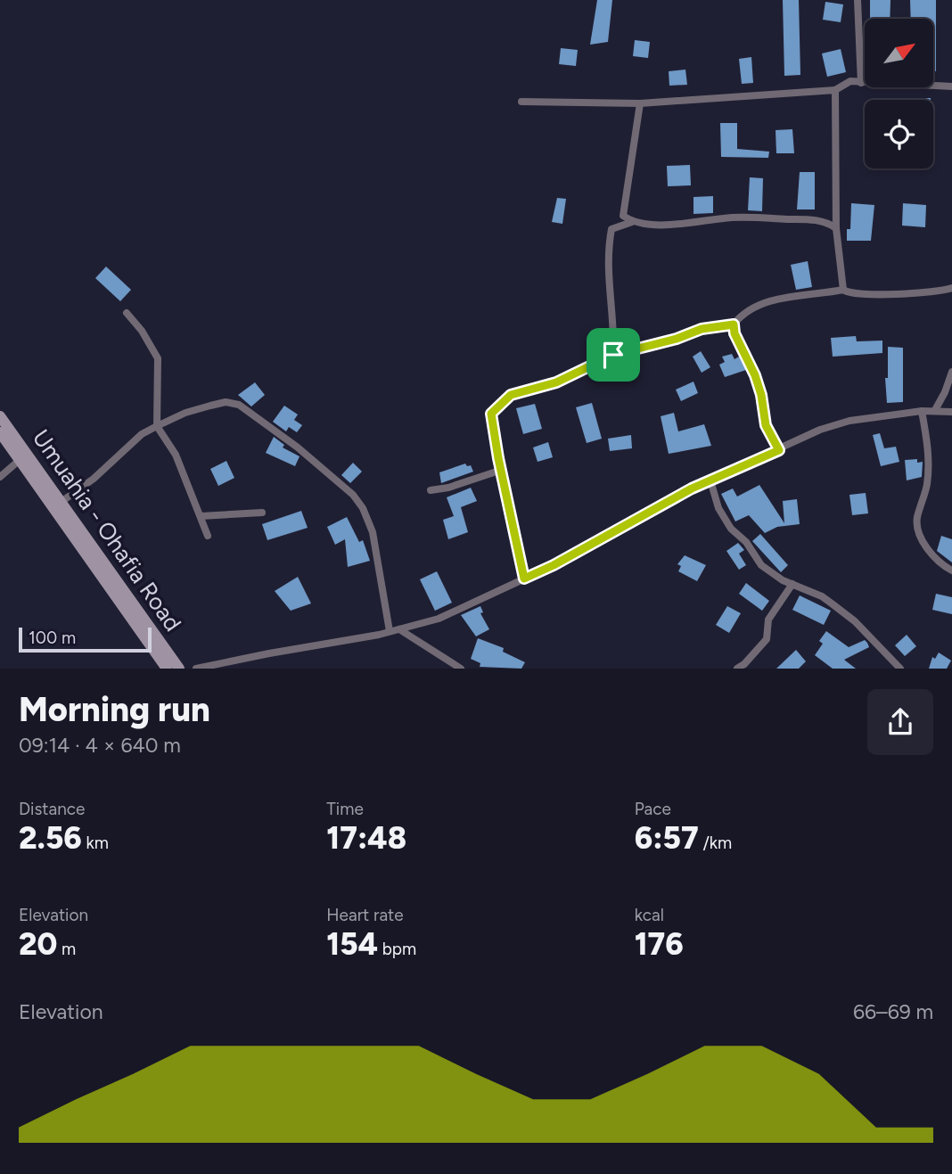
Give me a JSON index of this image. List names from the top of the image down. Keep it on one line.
{"streets":{"main road":["Umuahia - Ohafia Road"]},"scale_bar":"100 m","north":"top right","page":{"scale":"100 m","heading":["Morning run","09:14 · 4 × 640 m"],"stats":[["Distance","2.56 km"],["Time","17:48"],["Pace","6:57 /km"],["Elevation","20 m"],["Heart rate","154 bpm"],["kcal","176"]],"chart":["Elevation","66–69 m"]}}
